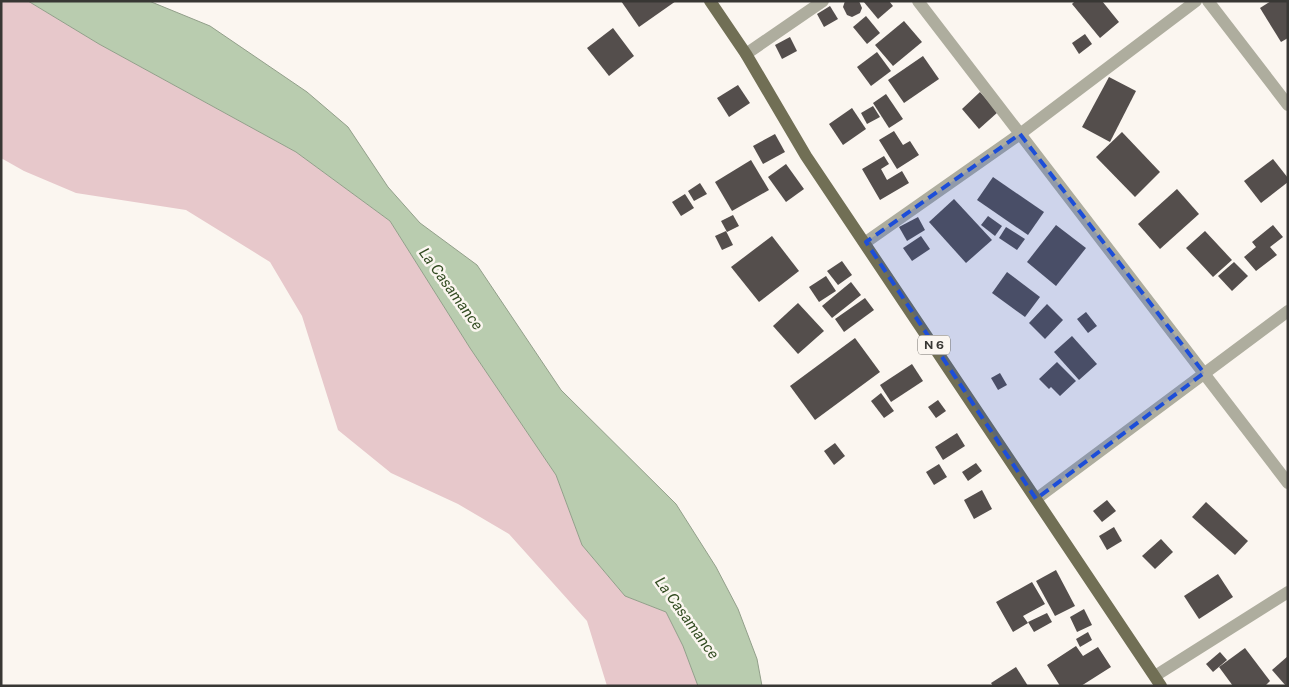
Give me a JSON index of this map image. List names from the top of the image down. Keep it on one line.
{"streets":{"main road":["N 6"]},"water":["La Casamance"]}
